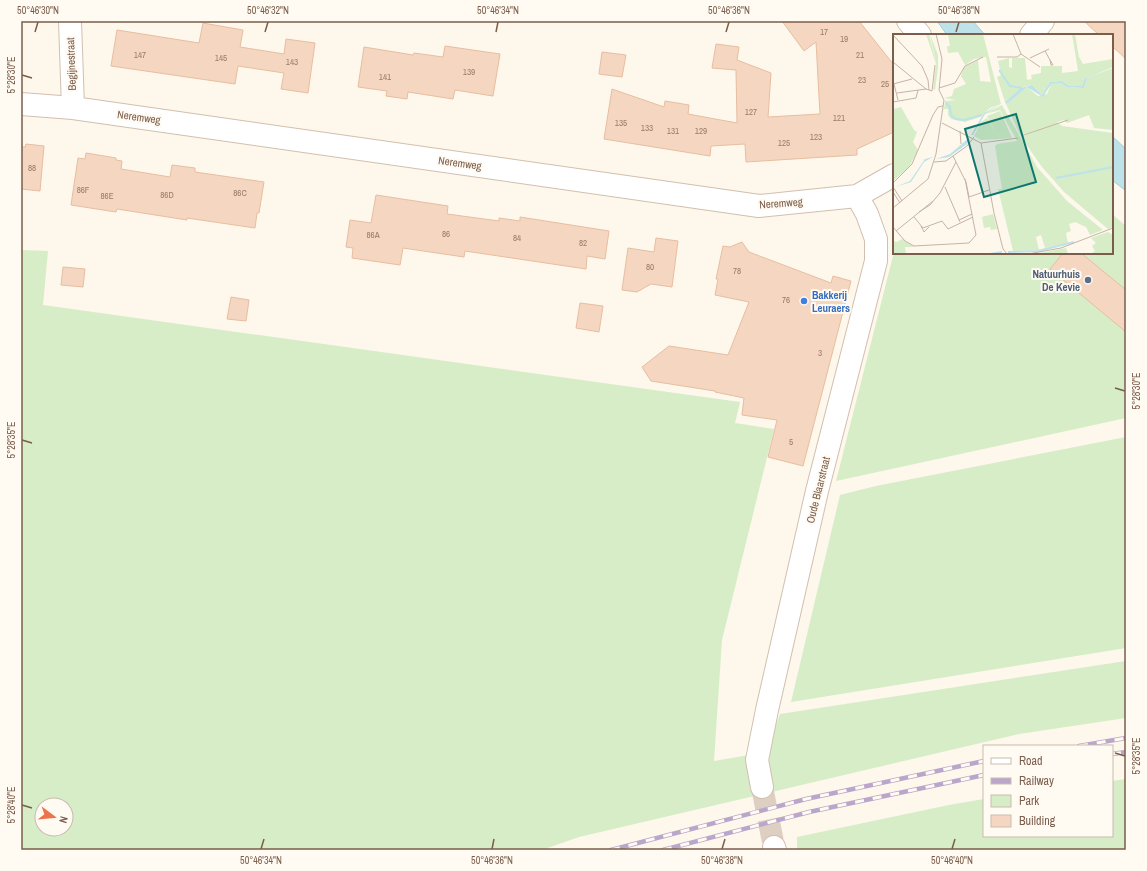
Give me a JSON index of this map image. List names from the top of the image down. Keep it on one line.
{"streets":{"street":["Begijnestraat","Neremweg","Oude Blaarstraat"]},"crossings":[["Begijnestraat","Neremweg"],["Neremweg","Oude Blaarstraat"]],"places":["Natuurhuis De Kevie","Bakkerij Leuraers"],"house_numbers":["17","19","147","21","145","143","139","141","23","25","127","121","135","133","131","129","123","125","88","86F","86C","86D","86E","86","86A","84","82","80","78","76","3","5"],"legend":["Road","Railway","Park","Building"],"north":"right","coordinates":["50°46'30\"N","50°46'32\"N","50°46'34\"N","50°46'36\"N","50°46'38\"N","5°28'30\"E","5°28'35\"E","5°28'40\"E","50°46'40\"N"]}
